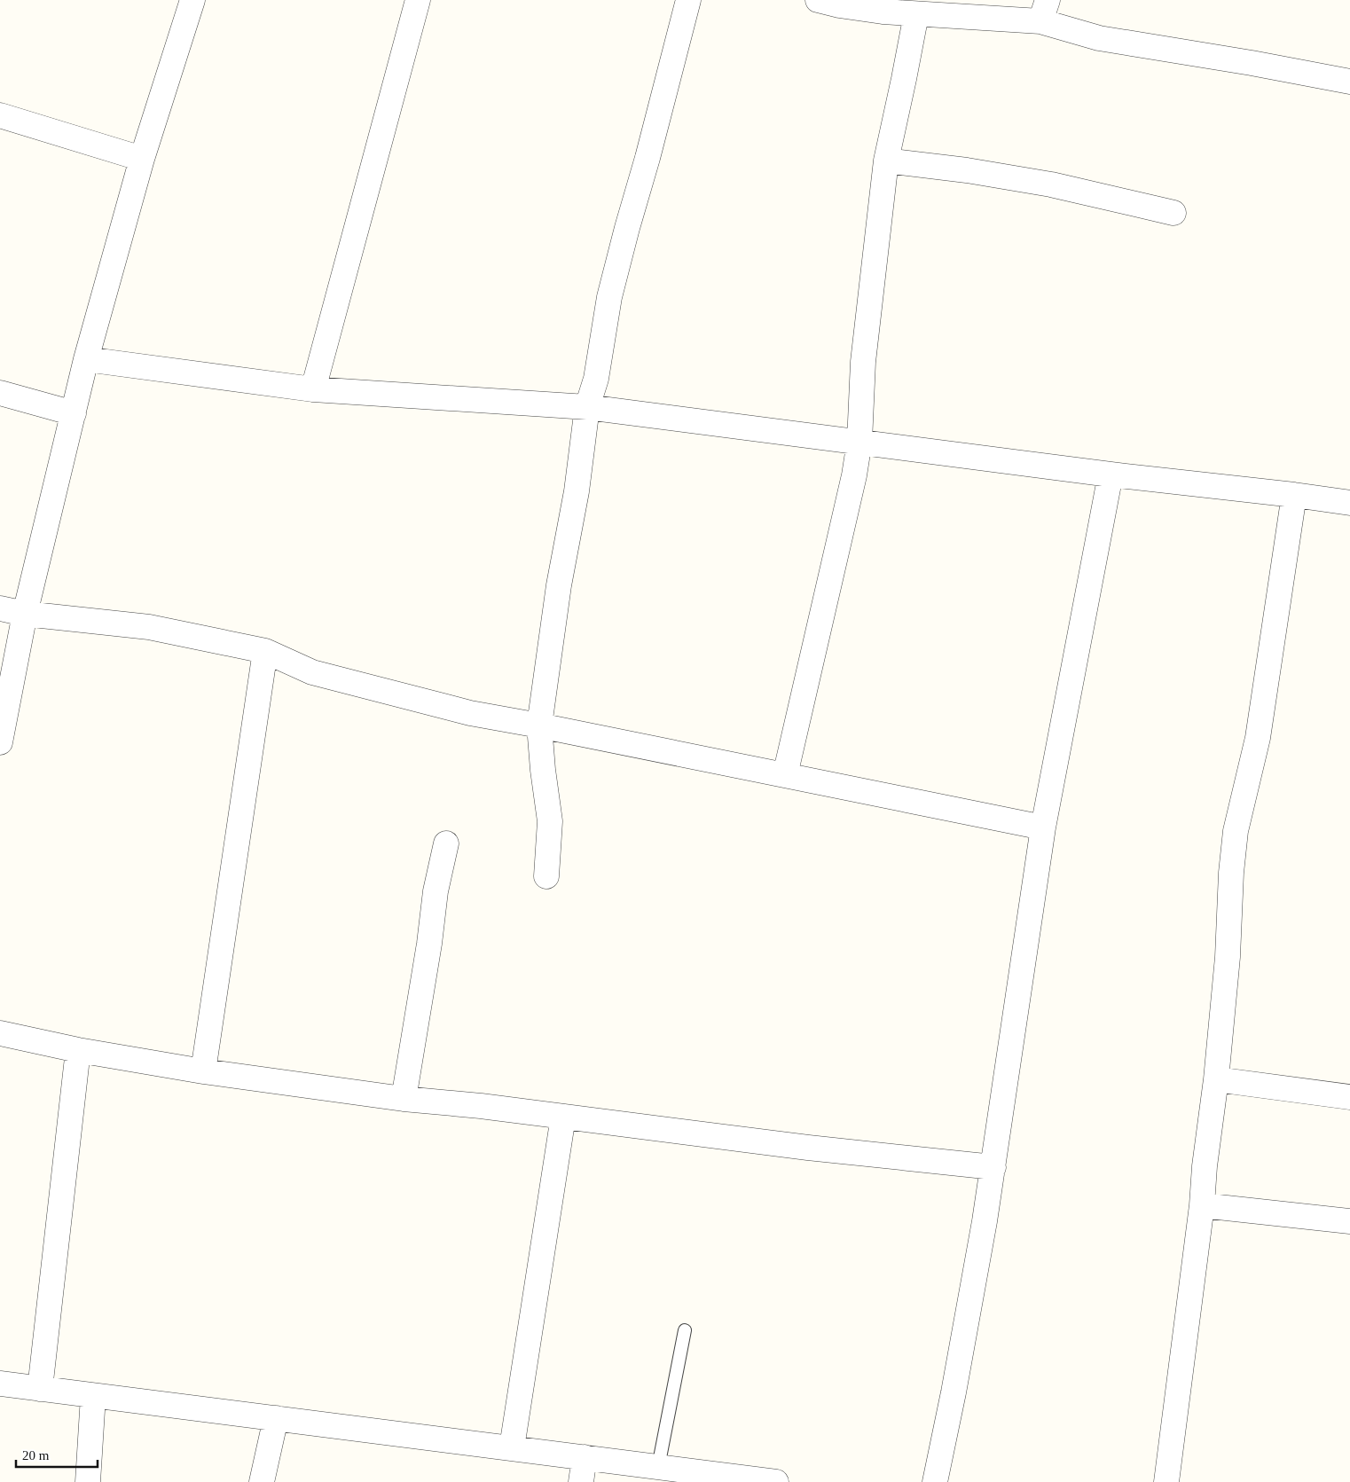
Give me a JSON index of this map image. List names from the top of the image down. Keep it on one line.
{"scale_bar":"20 m"}
